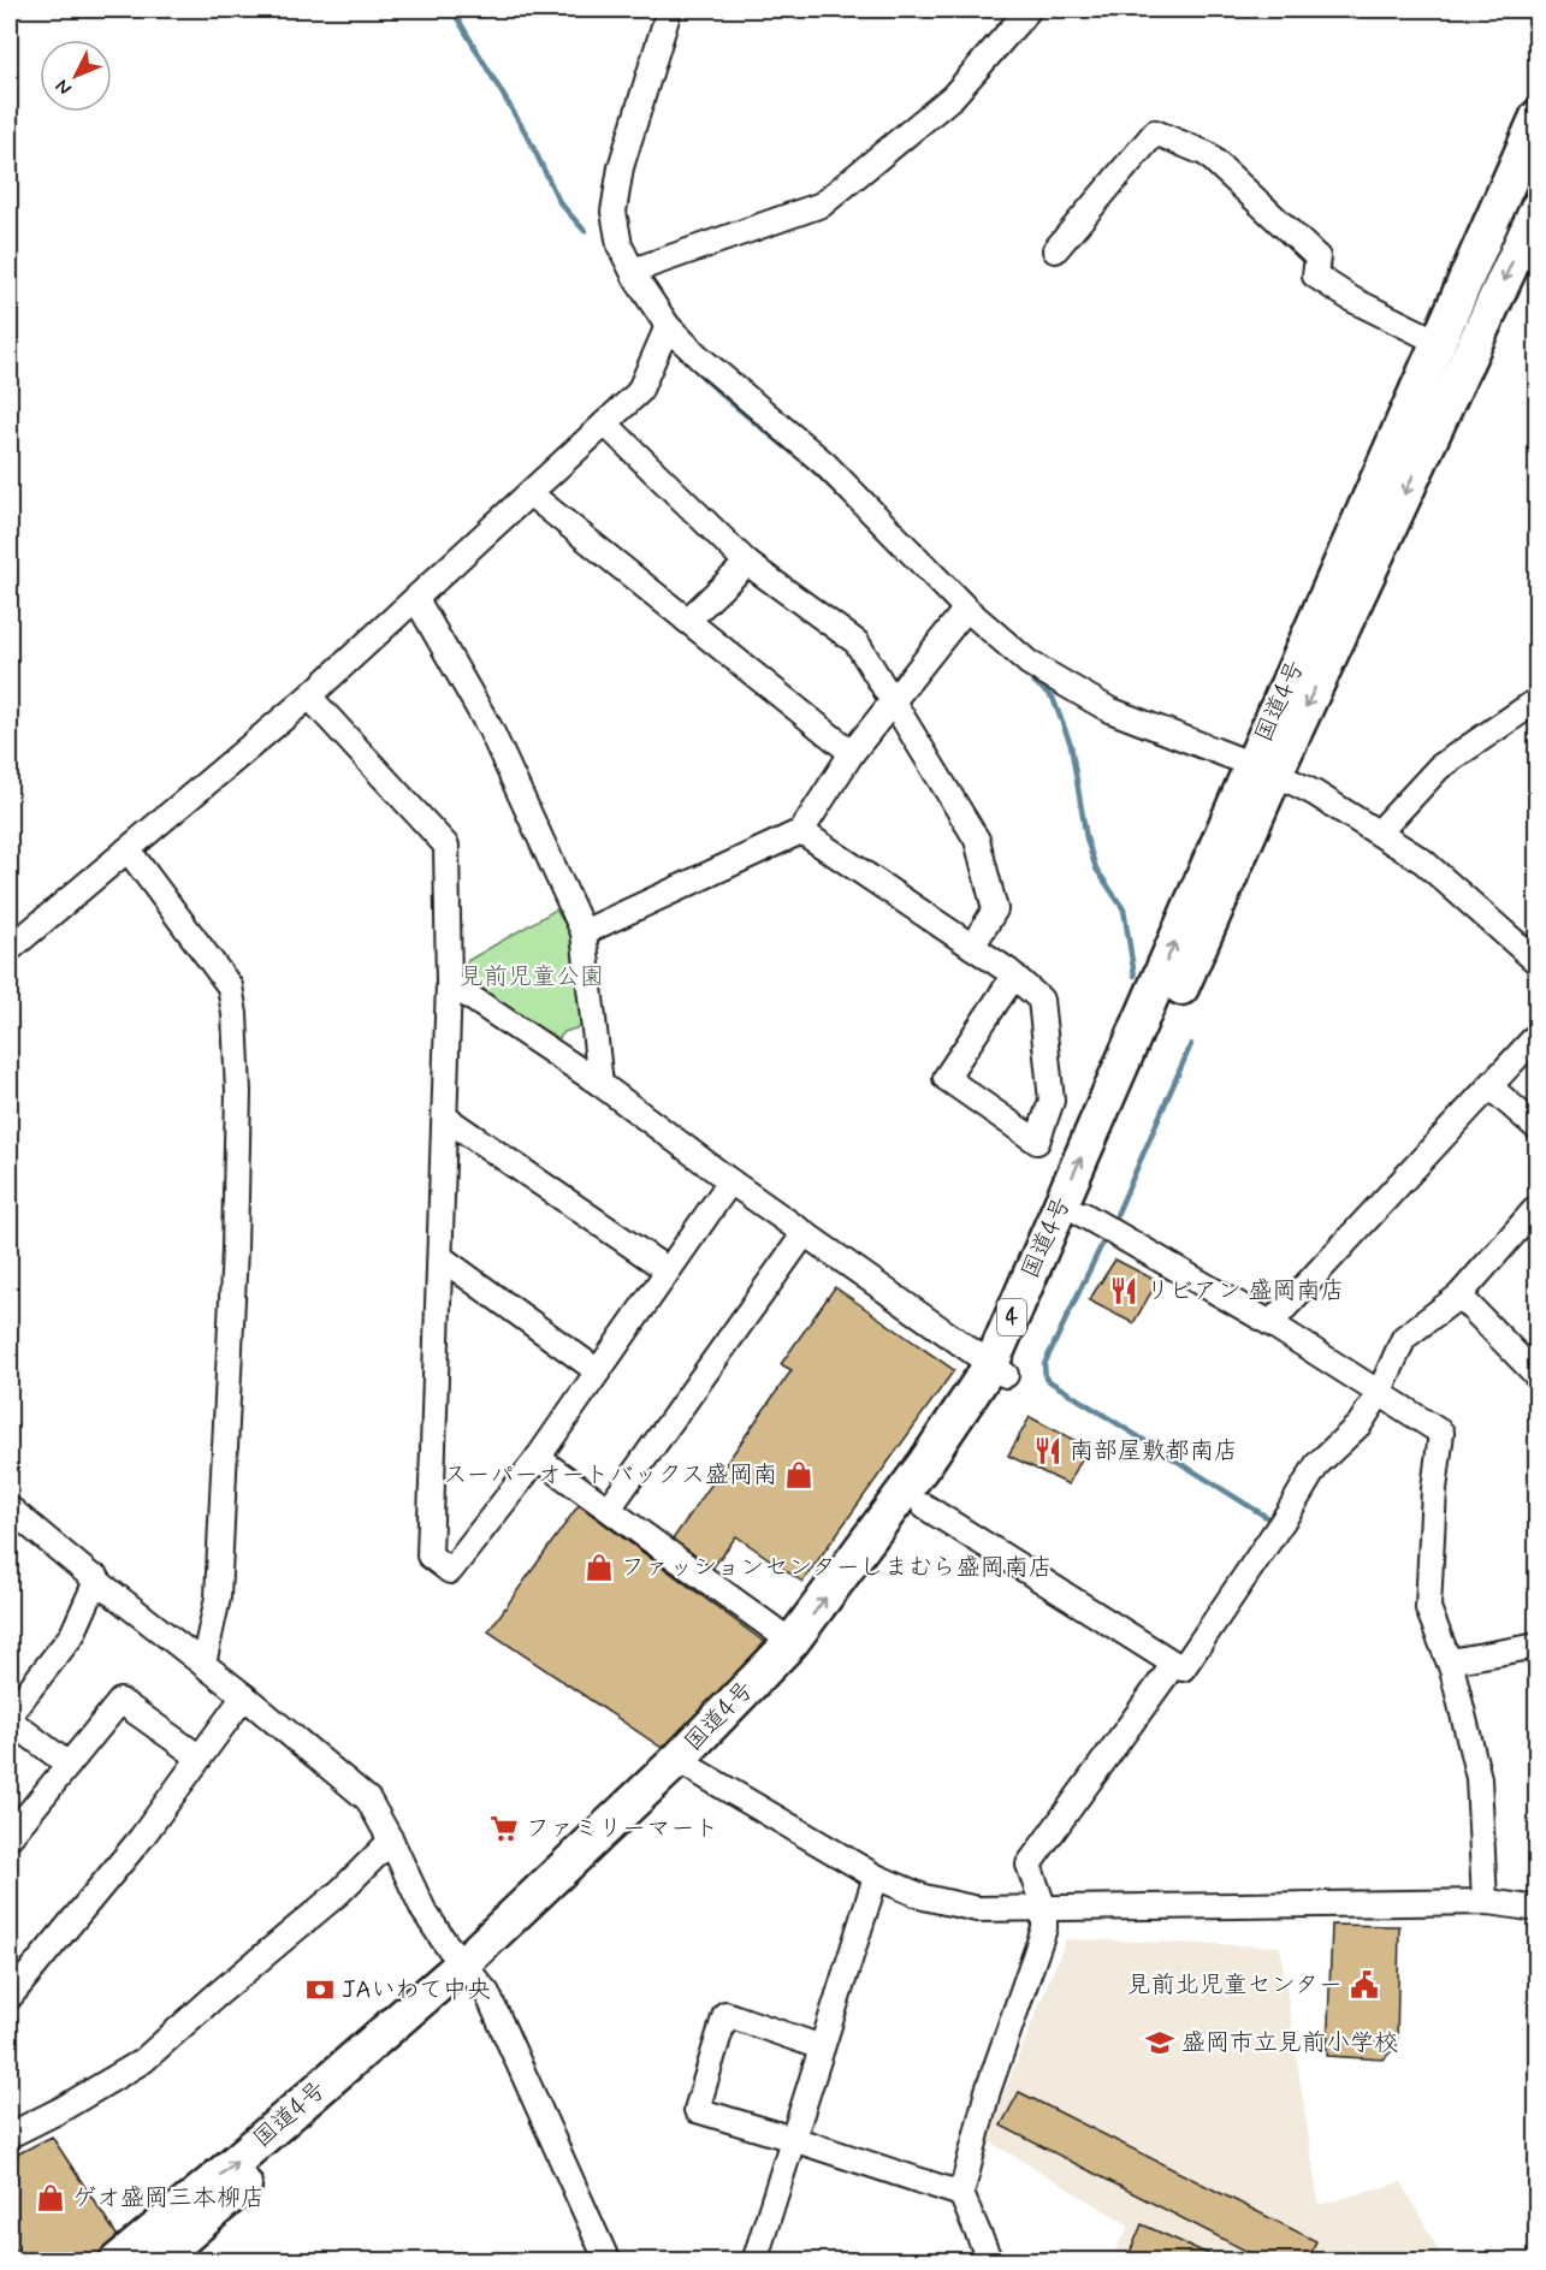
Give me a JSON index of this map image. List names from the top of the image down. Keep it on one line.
{"streets":{"highway":["国道4号","4"]},"parks":["見前児童公園"],"places":{"restaurant":["リビアン 盛岡南店","南部屋敷都南店"],"shop":["スーパーオートバックス盛岡南","ファッションセンターしまむら盛岡南店","ゲオ盛岡三本柳店"],"supermarket":["ファミリーマート"],"public building":["見前北児童センター"],"bank":["JAいわて中央"],"school or university":["盛岡市立見前小学校"]},"north":"bottom left"}
